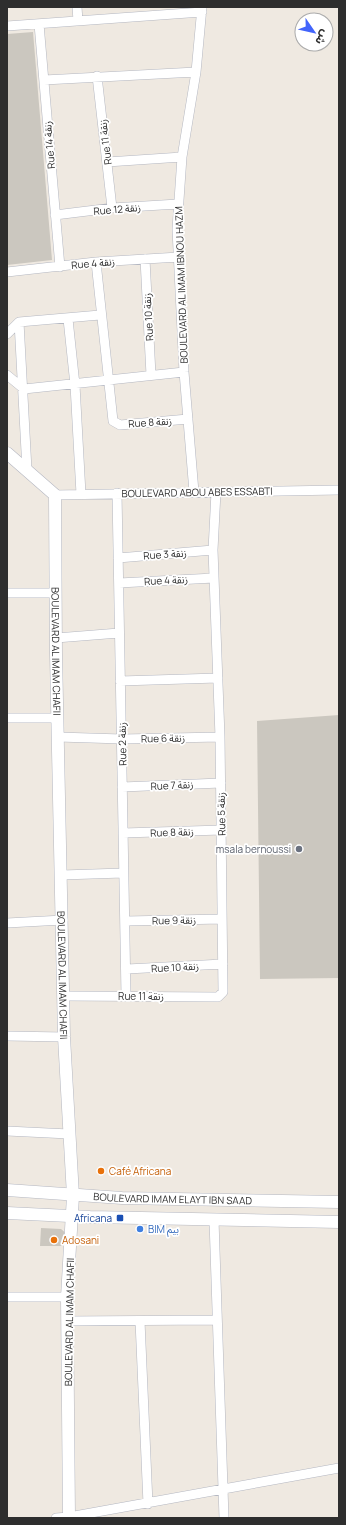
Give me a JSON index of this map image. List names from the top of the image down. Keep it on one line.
{"streets":{"street":["Rue 11 زنقة","Rue 14 زنقة","Rue 12 زنقة","Rue 4 زنقة","BOULEVARD AL IMAM IBNOU HAZM","Rue 10 زنقة","Rue 8 زنقة","BOULEVARD ABOU ABES ESSABTI","Rue 3 زنقة","BOULEVARD AL IMAM CHAFII","Rue 6 زنقة","Rue 2 زنقة","Rue 7 زنقة","Rue 5 زنقة","Rue 9 زنقة","BOULEVARD IMAM ELAYT IBN SAAD"]},"crossings":[["Rue 11 زنقة","Rue 12 زنقة"],["Rue 11 زنقة","BOULEVARD AL IMAM CHAFII"],["Rue 11 زنقة","Rue 2 زنقة"],["Rue 11 زنقة","Rue 5 زنقة"],["Rue 14 زنقة","Rue 12 زنقة"],["Rue 14 زنقة","Rue 4 زنقة"],["Rue 12 زنقة","BOULEVARD AL IMAM IBNOU HAZM"],["Rue 4 زنقة","BOULEVARD AL IMAM IBNOU HAZM"],["Rue 4 زنقة","Rue 10 زنقة"],["Rue 4 زنقة","Rue 2 زنقة"],["Rue 4 زنقة","Rue 5 زنقة"],["BOULEVARD AL IMAM IBNOU HAZM","Rue 8 زنقة"],["BOULEVARD AL IMAM IBNOU HAZM","BOULEVARD ABOU ABES ESSABTI"],["Rue 10 زنقة","Rue 2 زنقة"],["Rue 10 زنقة","Rue 5 زنقة"],["Rue 8 زنقة","Rue 2 زنقة"],["Rue 8 زنقة","Rue 5 زنقة"],["BOULEVARD ABOU ABES ESSABTI","BOULEVARD AL IMAM CHAFII"],["BOULEVARD ABOU ABES ESSABTI","Rue 2 زنقة"],["BOULEVARD ABOU ABES ESSABTI","Rue 5 زنقة"],["Rue 3 زنقة","Rue 2 زنقة"],["Rue 3 زنقة","Rue 5 زنقة"],["BOULEVARD AL IMAM CHAFII","Rue 6 زنقة"],["BOULEVARD AL IMAM CHAFII","BOULEVARD IMAM ELAYT IBN SAAD"],["Rue 6 زنقة","Rue 2 زنقة"],["Rue 6 زنقة","Rue 5 زنقة"],["Rue 2 زنقة","Rue 7 زنقة"],["Rue 2 زنقة","Rue 9 زنقة"],["Rue 7 زنقة","Rue 5 زنقة"],["Rue 5 زنقة","Rue 9 زنقة"]],"places":{"other":["msala bernoussi","Café Africana","BIM بيم","Adosani"],"transit":["Africana"]},"north":"bottom right"}
